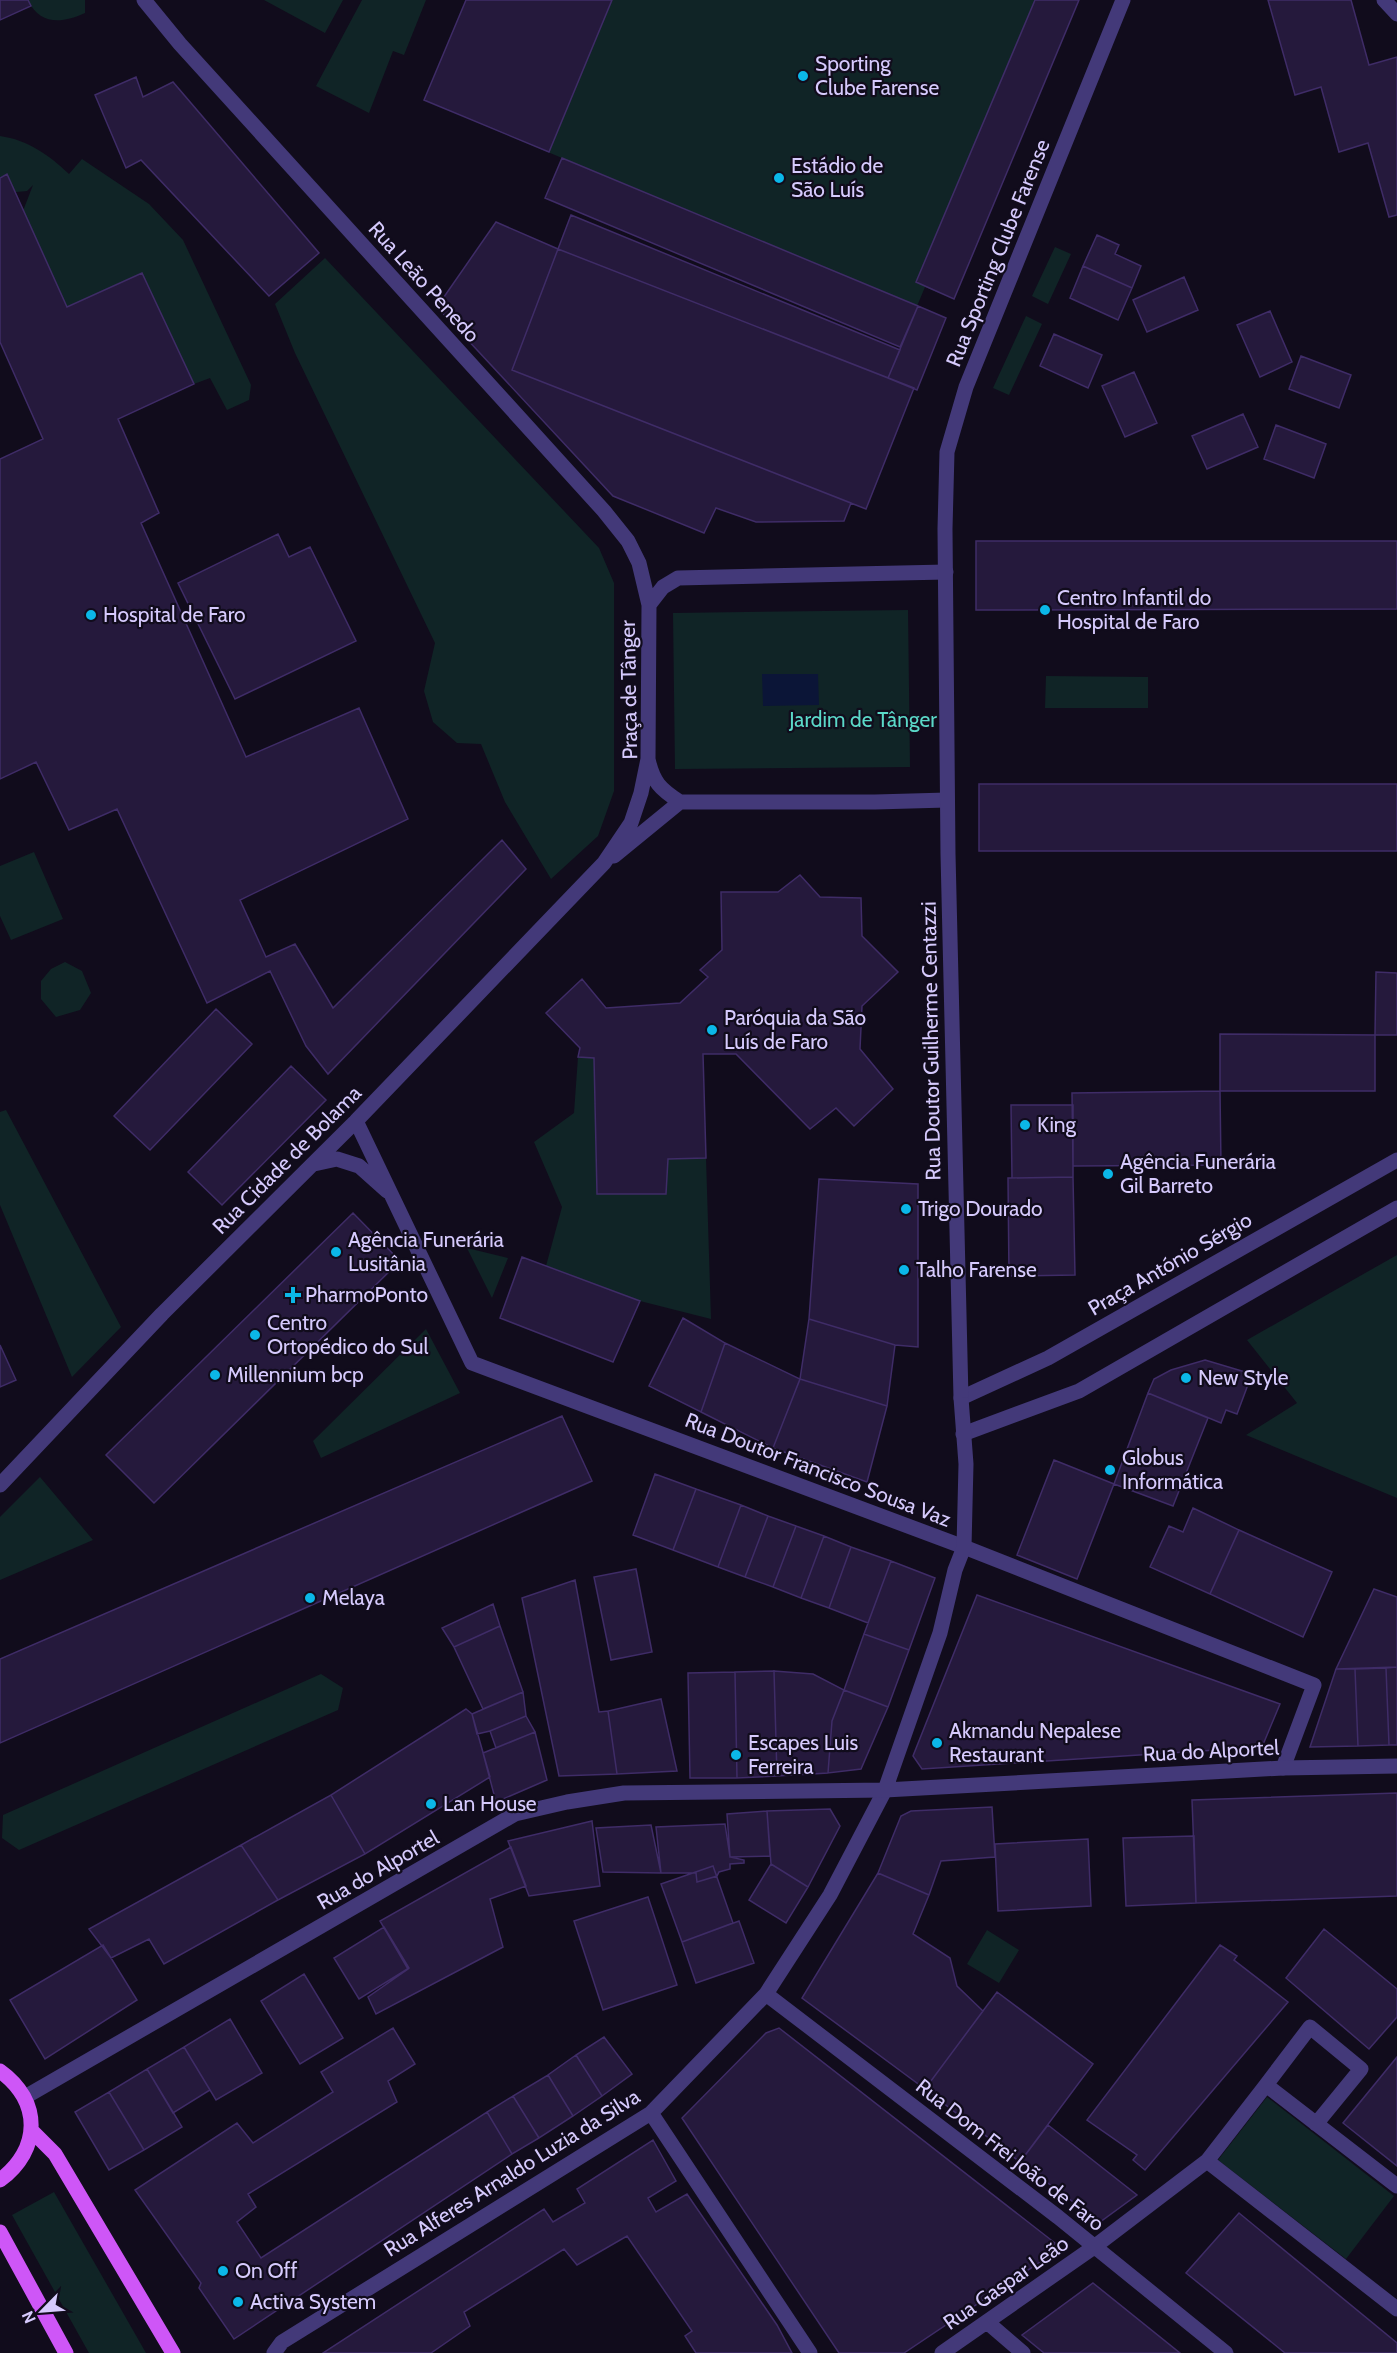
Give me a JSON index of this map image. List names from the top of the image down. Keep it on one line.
{"streets":{"street":["Rua Sporting Clube Farense","Rua Leão Penedo","Praça de Tânger","Rua Doutor Guilherme Centazzi","Rua Cidade de Bolama","Praça António Sérgio","Rua Doutor Francisco Sousa Vaz","Rua do Alportel","Rua Dom Frei João de Faro","Rua Alferes Arnaldo Luzia da Silva","Rua Gaspar Leão"]},"crossings":[["Rua Sporting Clube Farense","Rua Doutor Guilherme Centazzi"],["Rua Leão Penedo","Praça de Tânger"],["Praça de Tânger","Rua Doutor Guilherme Centazzi"],["Praça de Tânger","Rua Cidade de Bolama"],["Rua Doutor Guilherme Centazzi","Praça António Sérgio"],["Rua Doutor Guilherme Centazzi","Rua Doutor Francisco Sousa Vaz"],["Rua Doutor Guilherme Centazzi","Rua do Alportel"],["Rua Doutor Guilherme Centazzi","Rua Alferes Arnaldo Luzia da Silva"],["Rua Cidade de Bolama","Rua Doutor Francisco Sousa Vaz"],["Rua Doutor Francisco Sousa Vaz","Rua do Alportel"],["Rua do Alportel","Rua Alferes Arnaldo Luzia da Silva"],["Rua Dom Frei João de Faro","Rua Alferes Arnaldo Luzia da Silva"],["Rua Dom Frei João de Faro","Rua Gaspar Leão"]],"parks":["Jardim de Tânger"],"places":{"other":["Sporting Clube Farense","Estádio de São Luís","Centro Infantil do Hospital de Faro","Hospital de Faro","Paróquia da São Luís de Faro","King","Agência Funerária Gil Barreto","Trigo Dourado","Agência Funerária Lusitânia","Talho Farense","Centro Ortopédico do Sul","Millennium bcp","New Style","Globus Informática","Melaya","Akmandu Nepalese Restaurant","Escapes Luis Ferreira","Lan House","On Off","Activa System"],"health":["PharmoPonto"]},"north":"bottom left"}
